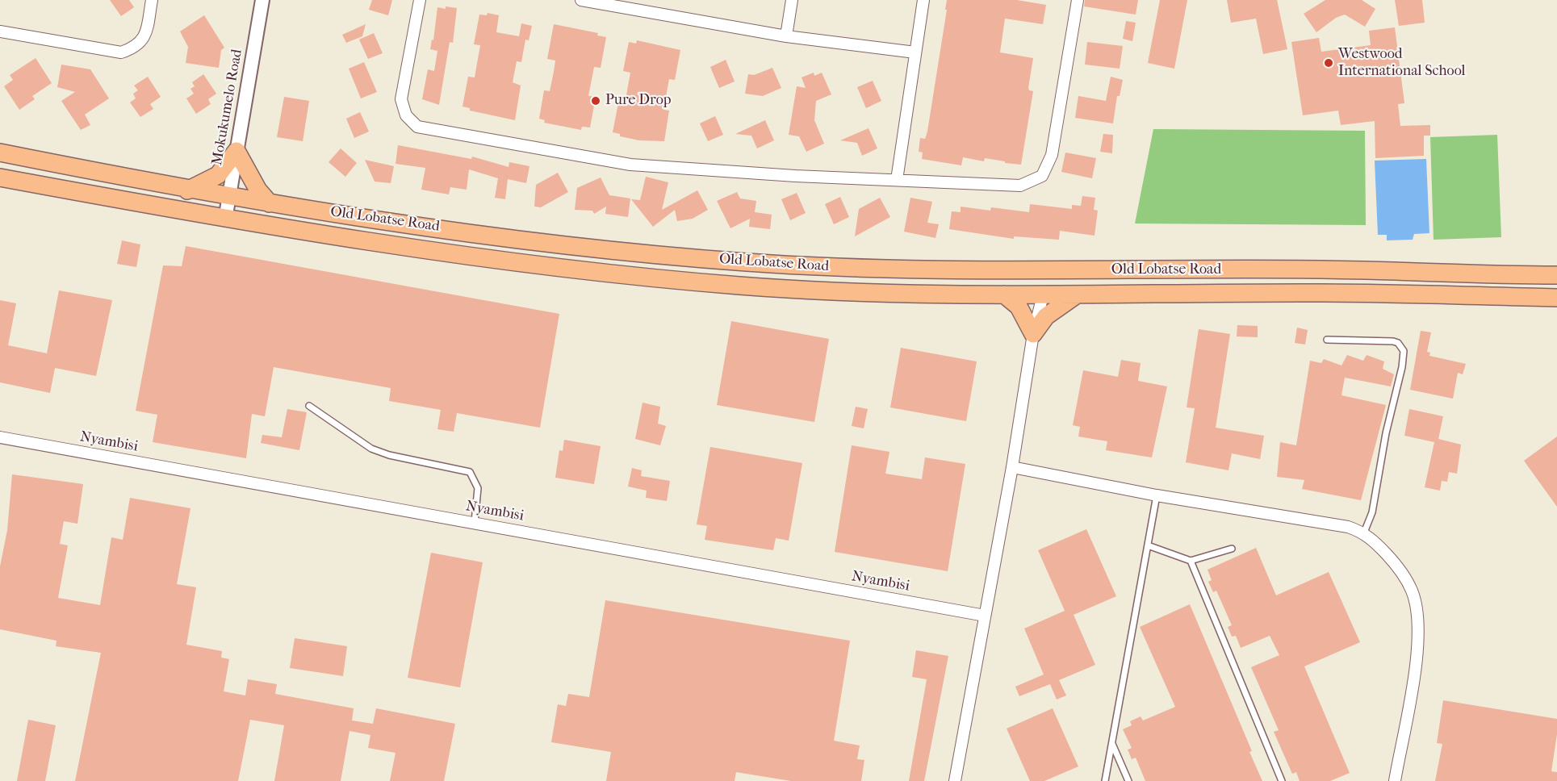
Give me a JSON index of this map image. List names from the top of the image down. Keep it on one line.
{"streets":{"main road":["Old Lobatse Road"],"street":["Mokukumelo Road","Nyambisi"]},"crossings":[["Mokukumelo Road","Old Lobatse Road"]],"places":["Westwood International School","Pure Drop"]}
